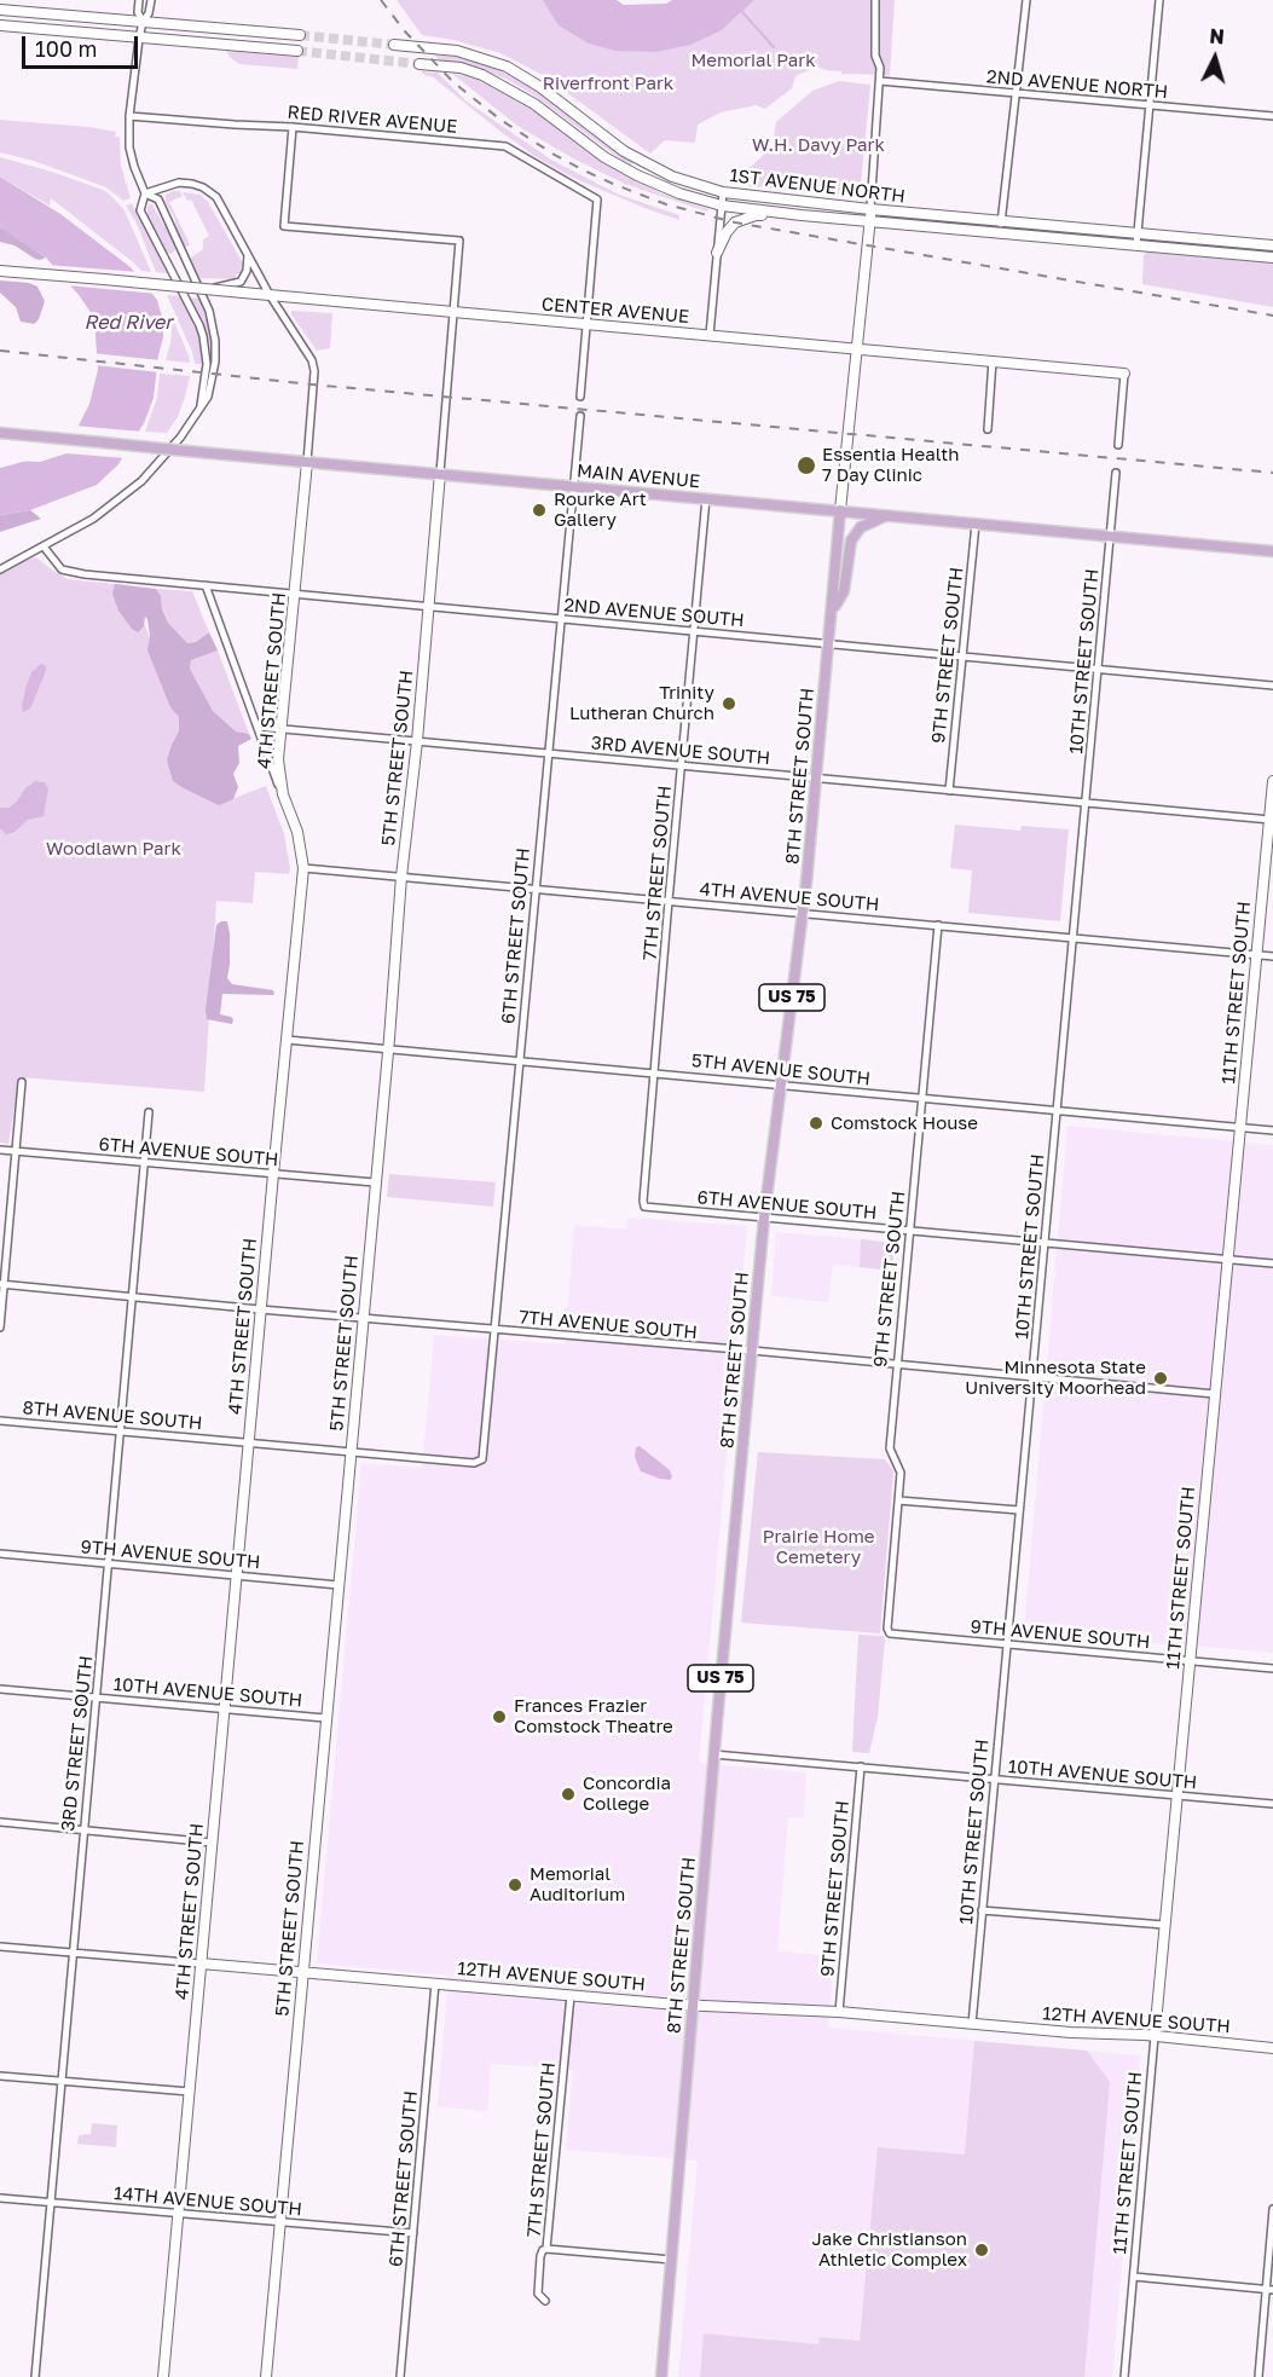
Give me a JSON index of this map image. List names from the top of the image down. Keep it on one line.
{"streets":{"main road":["MAIN AVENUE","8TH STREET SOUTH","US 75"],"street":["2ND AVENUE NORTH","RED RIVER AVENUE","1ST AVENUE NORTH","CENTER AVENUE","2ND AVENUE SOUTH","9TH STREET SOUTH","10TH STREET SOUTH","4TH STREET SOUTH","3RD AVENUE SOUTH","5TH STREET SOUTH","7TH STREET SOUTH","4TH AVENUE SOUTH","6TH STREET SOUTH","11TH STREET SOUTH","5TH AVENUE SOUTH","6TH AVENUE SOUTH","7TH AVENUE SOUTH","8TH AVENUE SOUTH","9TH AVENUE SOUTH","10TH AVENUE SOUTH","3RD STREET SOUTH","12TH AVENUE SOUTH","14TH AVENUE SOUTH"]},"crossings":[["RED RIVER AVENUE","CENTER AVENUE"],["RED RIVER AVENUE","5TH STREET SOUTH"],["1ST AVENUE NORTH","8TH STREET SOUTH"],["CENTER AVENUE","4TH STREET SOUTH"],["CENTER AVENUE","5TH STREET SOUTH"],["CENTER AVENUE","8TH STREET SOUTH"],["MAIN AVENUE","9TH STREET SOUTH"],["MAIN AVENUE","10TH STREET SOUTH"],["MAIN AVENUE","4TH STREET SOUTH"],["MAIN AVENUE","5TH STREET SOUTH"],["MAIN AVENUE","8TH STREET SOUTH"],["MAIN AVENUE","7TH STREET SOUTH"],["MAIN AVENUE","6TH STREET SOUTH"],["2ND AVENUE SOUTH","9TH STREET SOUTH"],["2ND AVENUE SOUTH","10TH STREET SOUTH"],["2ND AVENUE SOUTH","4TH STREET SOUTH"],["2ND AVENUE SOUTH","5TH STREET SOUTH"],["2ND AVENUE SOUTH","8TH STREET SOUTH"],["2ND AVENUE SOUTH","7TH STREET SOUTH"],["2ND AVENUE SOUTH","6TH STREET SOUTH"],["9TH STREET SOUTH","3RD AVENUE SOUTH"],["9TH STREET SOUTH","4TH AVENUE SOUTH"],["9TH STREET SOUTH","5TH AVENUE SOUTH"],["9TH STREET SOUTH","6TH AVENUE SOUTH"],["9TH STREET SOUTH","7TH AVENUE SOUTH"],["9TH STREET SOUTH","9TH AVENUE SOUTH"],["9TH STREET SOUTH","10TH AVENUE SOUTH"],["9TH STREET SOUTH","12TH AVENUE SOUTH"],["10TH STREET SOUTH","3RD AVENUE SOUTH"],["10TH STREET SOUTH","4TH AVENUE SOUTH"],["10TH STREET SOUTH","5TH AVENUE SOUTH"],["10TH STREET SOUTH","6TH AVENUE SOUTH"],["10TH STREET SOUTH","7TH AVENUE SOUTH"],["10TH STREET SOUTH","9TH AVENUE SOUTH"],["10TH STREET SOUTH","10TH AVENUE SOUTH"],["10TH STREET SOUTH","12TH AVENUE SOUTH"],["4TH STREET SOUTH","3RD AVENUE SOUTH"],["4TH STREET SOUTH","4TH AVENUE SOUTH"],["4TH STREET SOUTH","5TH AVENUE SOUTH"],["4TH STREET SOUTH","6TH AVENUE SOUTH"],["4TH STREET SOUTH","7TH AVENUE SOUTH"],["4TH STREET SOUTH","8TH AVENUE SOUTH"],["4TH STREET SOUTH","9TH AVENUE SOUTH"],["4TH STREET SOUTH","10TH AVENUE SOUTH"],["4TH STREET SOUTH","12TH AVENUE SOUTH"],["4TH STREET SOUTH","14TH AVENUE SOUTH"],["3RD AVENUE SOUTH","5TH STREET SOUTH"],["3RD AVENUE SOUTH","8TH STREET SOUTH"],["3RD AVENUE SOUTH","7TH STREET SOUTH"],["3RD AVENUE SOUTH","6TH STREET SOUTH"],["3RD AVENUE SOUTH","11TH STREET SOUTH"],["5TH STREET SOUTH","4TH AVENUE SOUTH"],["5TH STREET SOUTH","5TH AVENUE SOUTH"],["5TH STREET SOUTH","6TH AVENUE SOUTH"],["5TH STREET SOUTH","7TH AVENUE SOUTH"],["5TH STREET SOUTH","8TH AVENUE SOUTH"],["5TH STREET SOUTH","9TH AVENUE SOUTH"],["5TH STREET SOUTH","10TH AVENUE SOUTH"],["5TH STREET SOUTH","12TH AVENUE SOUTH"],["5TH STREET SOUTH","14TH AVENUE SOUTH"],["8TH STREET SOUTH","4TH AVENUE SOUTH"],["8TH STREET SOUTH","5TH AVENUE SOUTH"],["8TH STREET SOUTH","6TH AVENUE SOUTH"],["8TH STREET SOUTH","7TH AVENUE SOUTH"],["8TH STREET SOUTH","10TH AVENUE SOUTH"],["8TH STREET SOUTH","12TH AVENUE SOUTH"],["7TH STREET SOUTH","4TH AVENUE SOUTH"],["7TH STREET SOUTH","5TH AVENUE SOUTH"],["7TH STREET SOUTH","6TH AVENUE SOUTH"],["7TH STREET SOUTH","12TH AVENUE SOUTH"],["4TH AVENUE SOUTH","6TH STREET SOUTH"],["4TH AVENUE SOUTH","11TH STREET SOUTH"],["6TH STREET SOUTH","5TH AVENUE SOUTH"],["6TH STREET SOUTH","7TH AVENUE SOUTH"],["6TH STREET SOUTH","8TH AVENUE SOUTH"],["6TH STREET SOUTH","12TH AVENUE SOUTH"],["6TH STREET SOUTH","14TH AVENUE SOUTH"],["11TH STREET SOUTH","5TH AVENUE SOUTH"],["11TH STREET SOUTH","6TH AVENUE SOUTH"],["11TH STREET SOUTH","7TH AVENUE SOUTH"],["11TH STREET SOUTH","9TH AVENUE SOUTH"],["11TH STREET SOUTH","10TH AVENUE SOUTH"],["11TH STREET SOUTH","12TH AVENUE SOUTH"],["6TH AVENUE SOUTH","3RD STREET SOUTH"],["7TH AVENUE SOUTH","3RD STREET SOUTH"],["8TH AVENUE SOUTH","3RD STREET SOUTH"],["9TH AVENUE SOUTH","3RD STREET SOUTH"],["10TH AVENUE SOUTH","3RD STREET SOUTH"],["3RD STREET SOUTH","12TH AVENUE SOUTH"],["3RD STREET SOUTH","14TH AVENUE SOUTH"]],"water":["Red River"],"parks":["Memorial Park","Riverfront Park","W.H. Davy Park","Woodlawn Park","Prairie Home Cemetery"],"places":["Essentia Health 7 Day Clinic","Rourke Art Gallery","Trinity Lutheran Church","Comstock House","Minnesota State University Moorhead","Frances Frazier Comstock Theatre","Concordia College","Memorial Auditorium","Jake Christianson Athletic Complex"],"scale_bar":"100 m","north":"top"}
